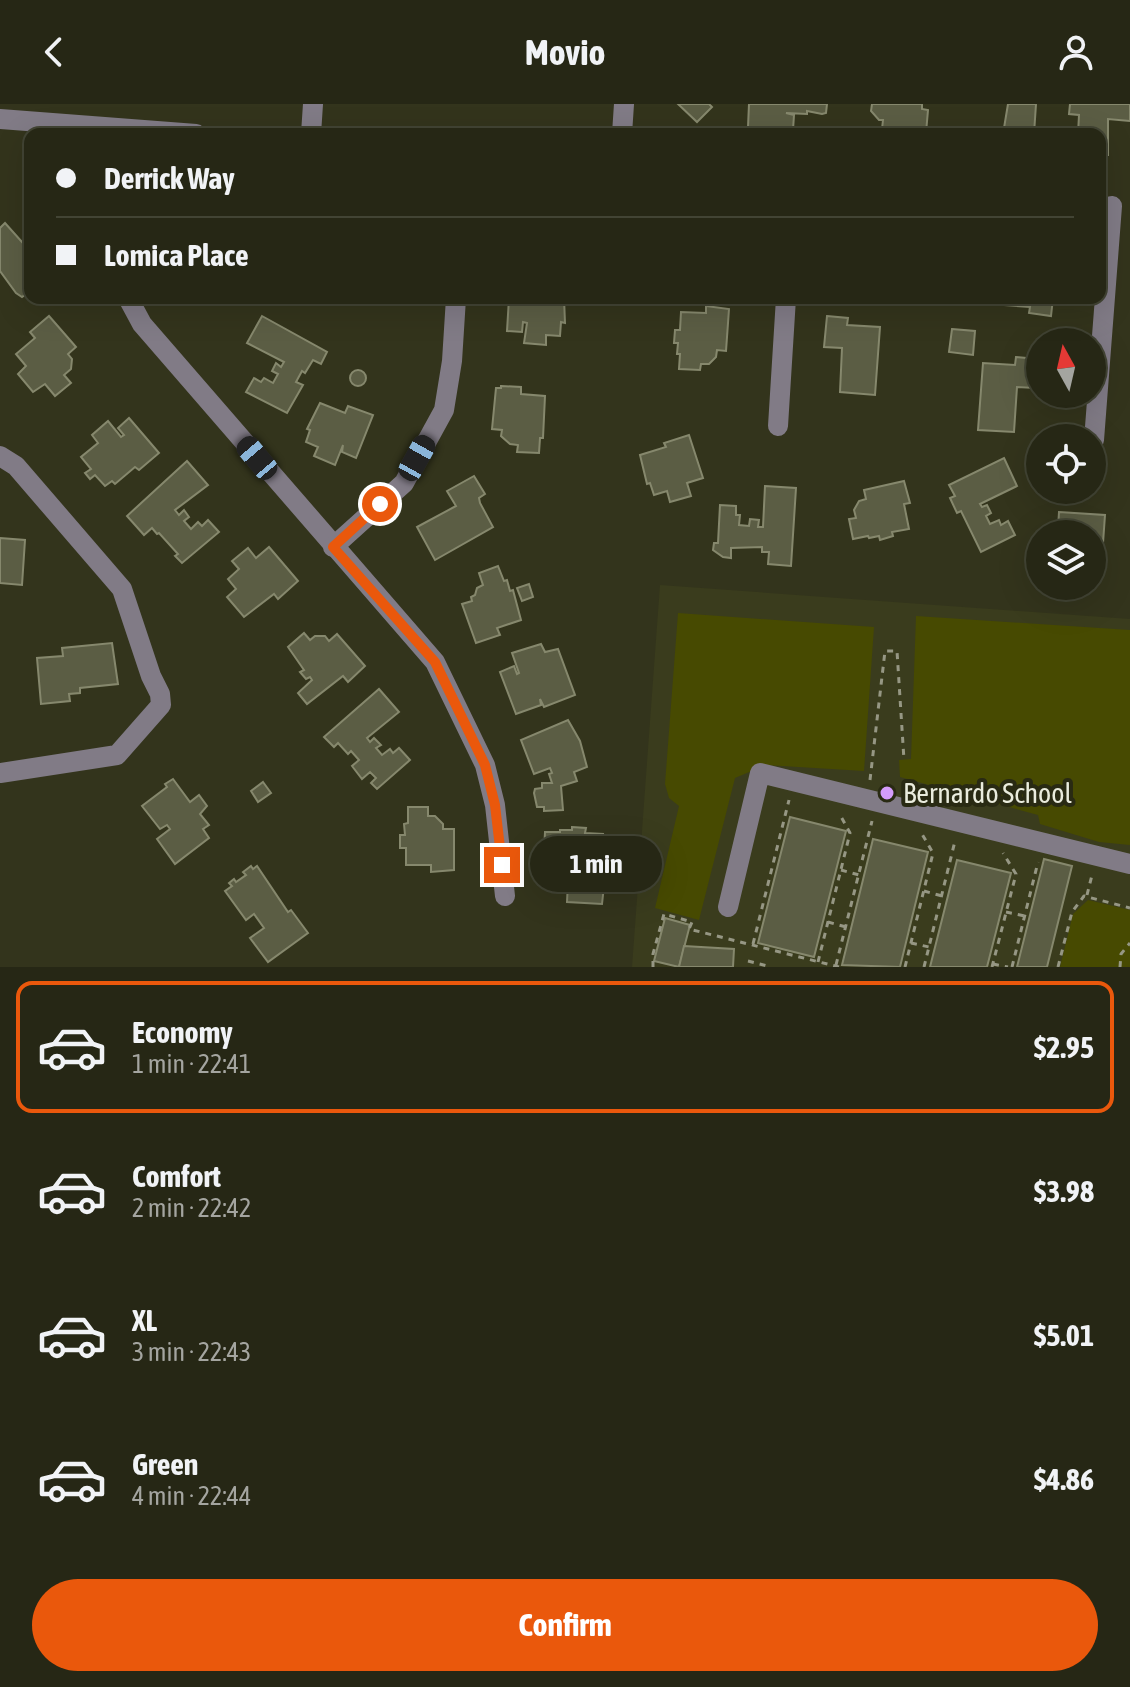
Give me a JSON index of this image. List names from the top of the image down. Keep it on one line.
{"places":["Bernardo School"],"north":"top","page":{"header":"Movio","banner":["Derrick Way","Lomica Place"],"bubble":"1 min","list":[{"name":"Economy","note":"1 min · 22:41","value":"$2.95"},{"name":"Comfort","note":"2 min · 22:42","value":"$3.98"},{"name":"XL","note":"3 min · 22:43","value":"$5.01"},{"name":"Green","note":"4 min · 22:44","value":"$4.86"}],"buttons":"Confirm"}}
